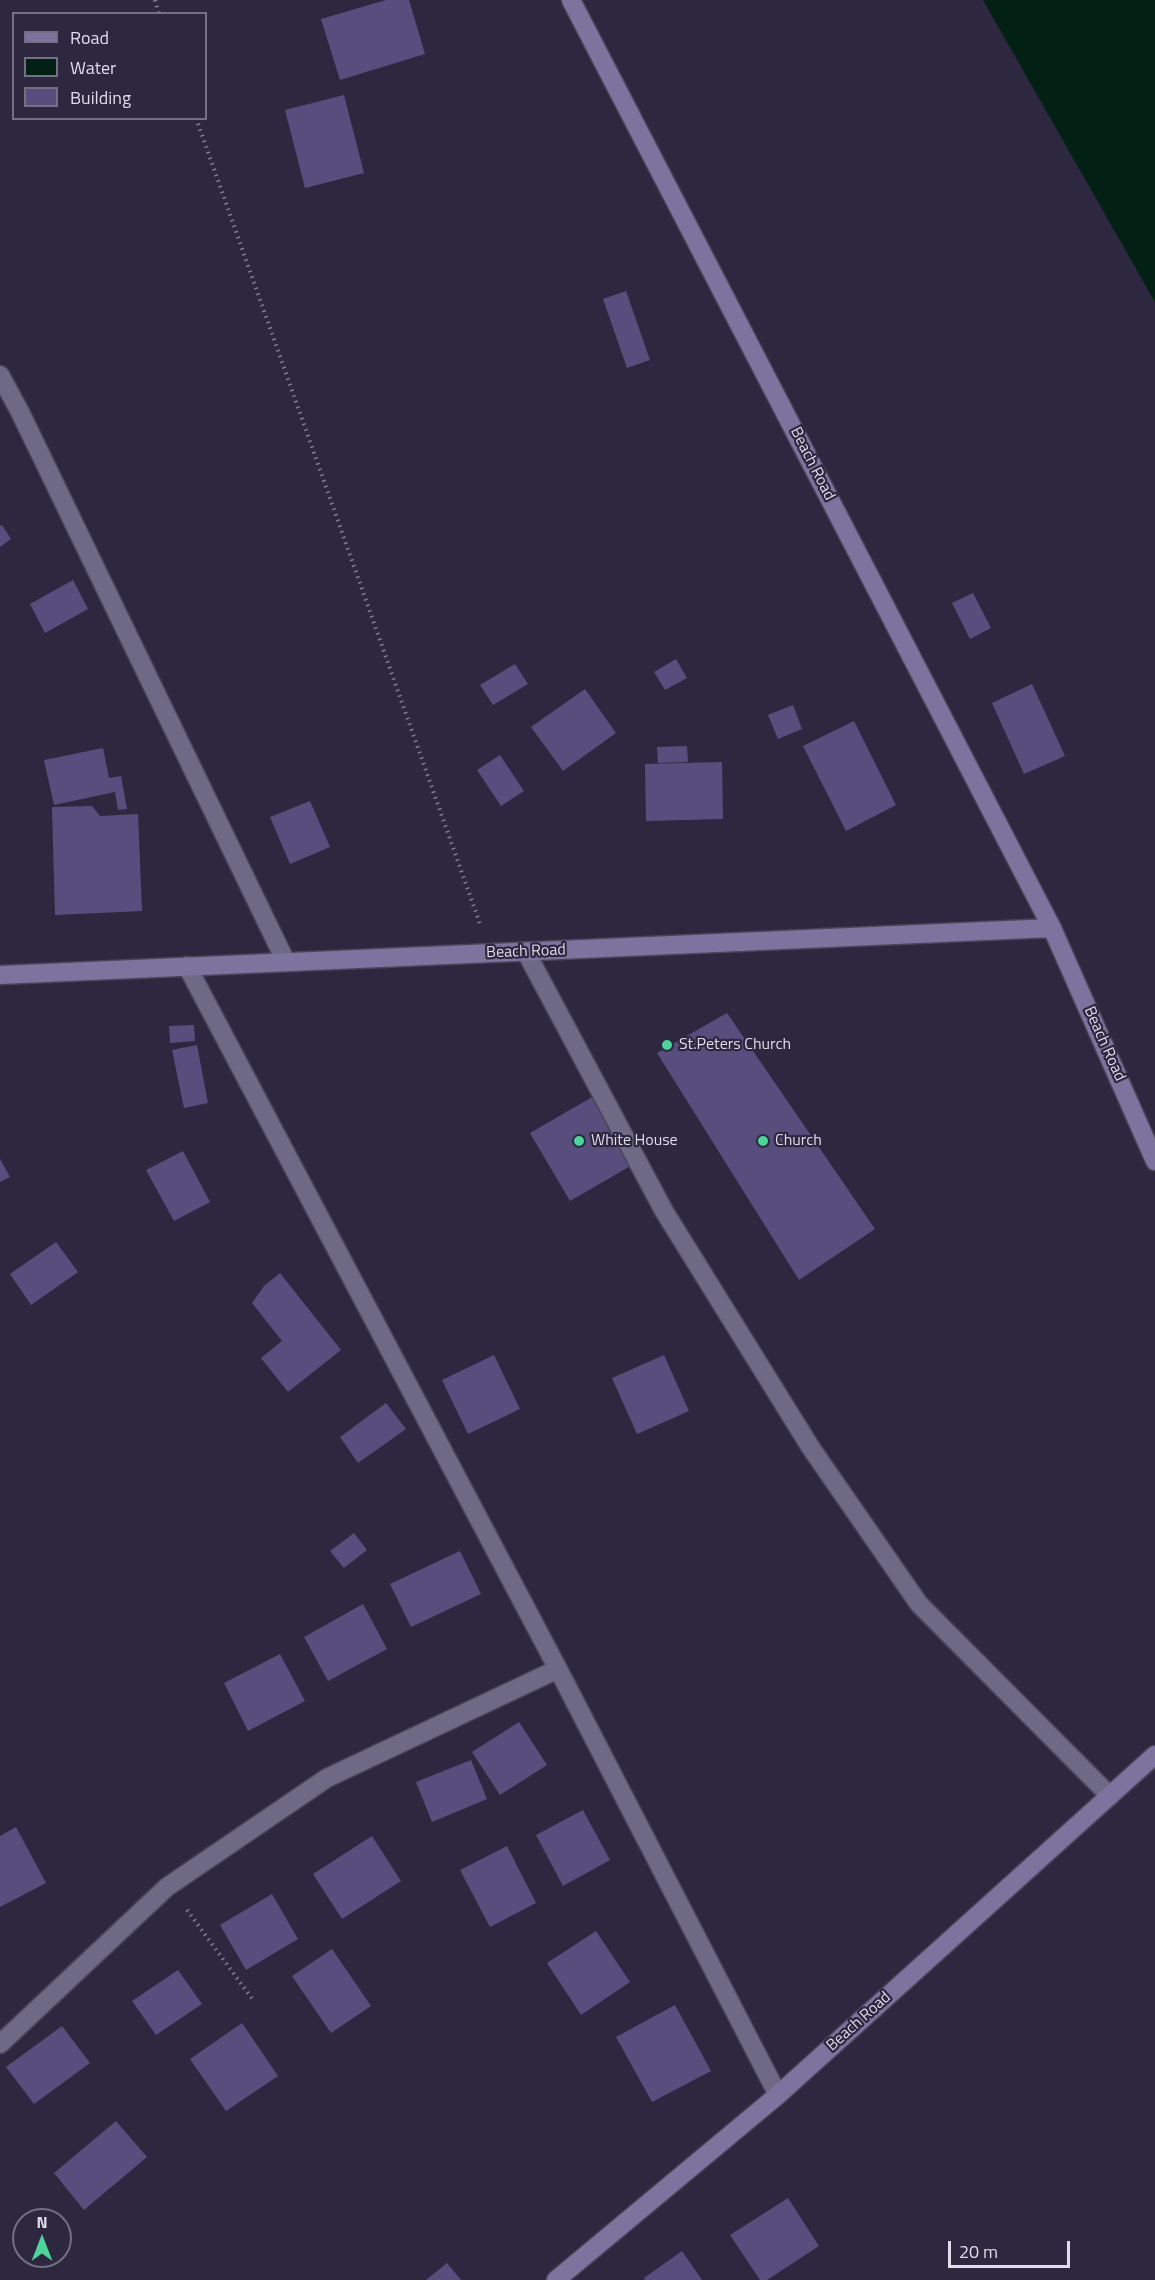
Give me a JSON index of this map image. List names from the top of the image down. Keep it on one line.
{"streets":{"street":["Beach Road"]},"places":["St.Peters Church","White House","Church"],"legend":["Road","Water","Building"],"scale_bar":"20 m","north":"top"}
